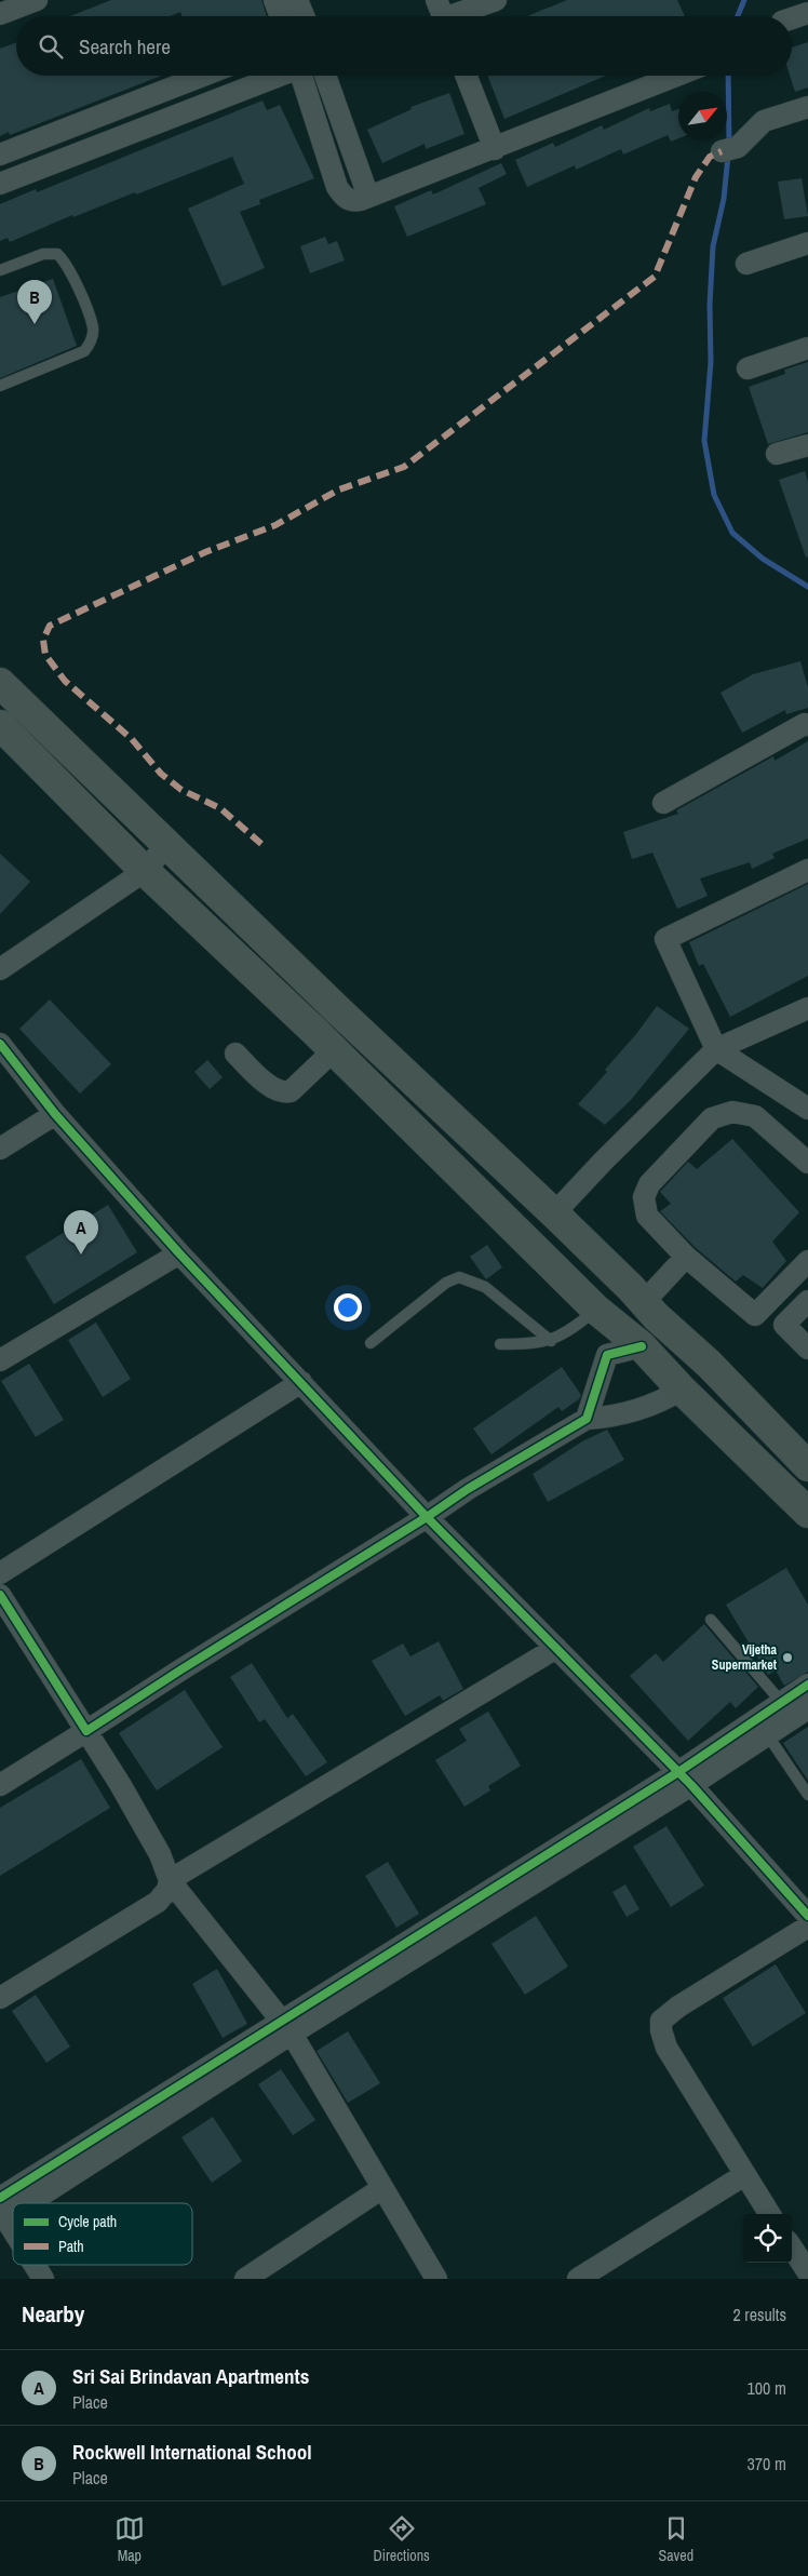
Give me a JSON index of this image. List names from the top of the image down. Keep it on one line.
{"places":["Vijetha Supermarket"],"legend":["Cycle path","Path"],"north":"top right","page":{"search":"Search here","pins":["B","A"],"heading":["Nearby","2 results"],"list":[{"mark":"A","name":"Sri Sai Brindavan Apartments","note":"Place","value":"100 m"},{"mark":"B","name":"Rockwell International School","note":"Place","value":"370 m"}],"nav":["Map","Directions","Saved"]}}
